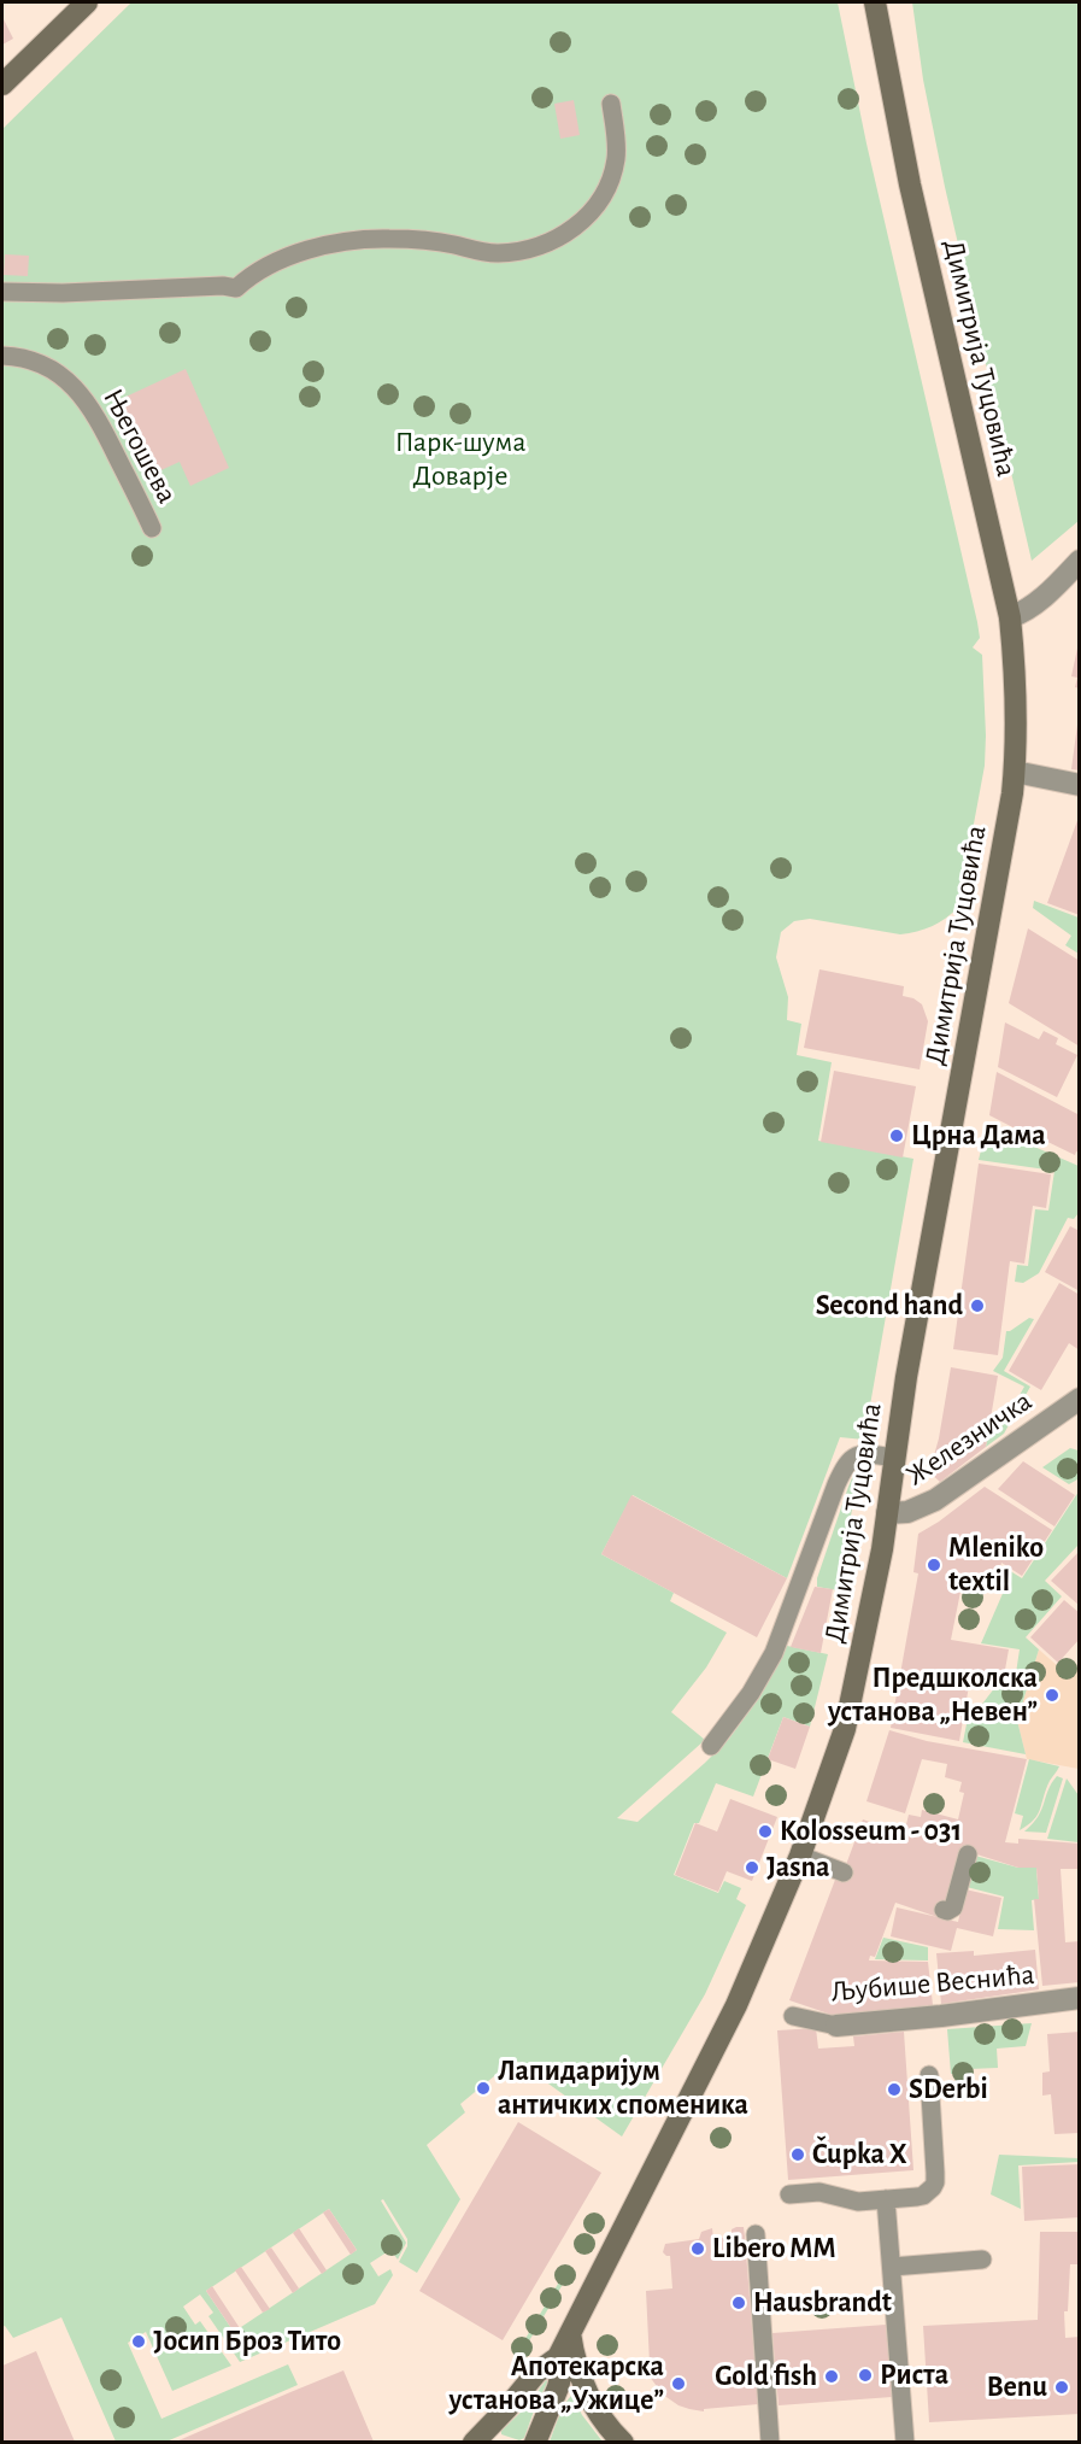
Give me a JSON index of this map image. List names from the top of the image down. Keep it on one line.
{"streets":{"street":["Димитрија Туцовића","Железничка","Љубише Веснића"],"lane":["Његошева"]},"crossings":[["Димитрија Туцовића","Железничка"]],"parks":["Парк-шума Доварје"],"places":["Црна Дама","Second hand","Mleniko textil","Предшколска установа „Невен”","Kolosseum - 031","Jasna","Лапидаријум античких споменика","SDerbi","Čupka X","Libero MM","Hausbrandt","Јосип Броз Тито","Риста","Gold fish","Апотекарска установа „Ужице”","Benu"]}
